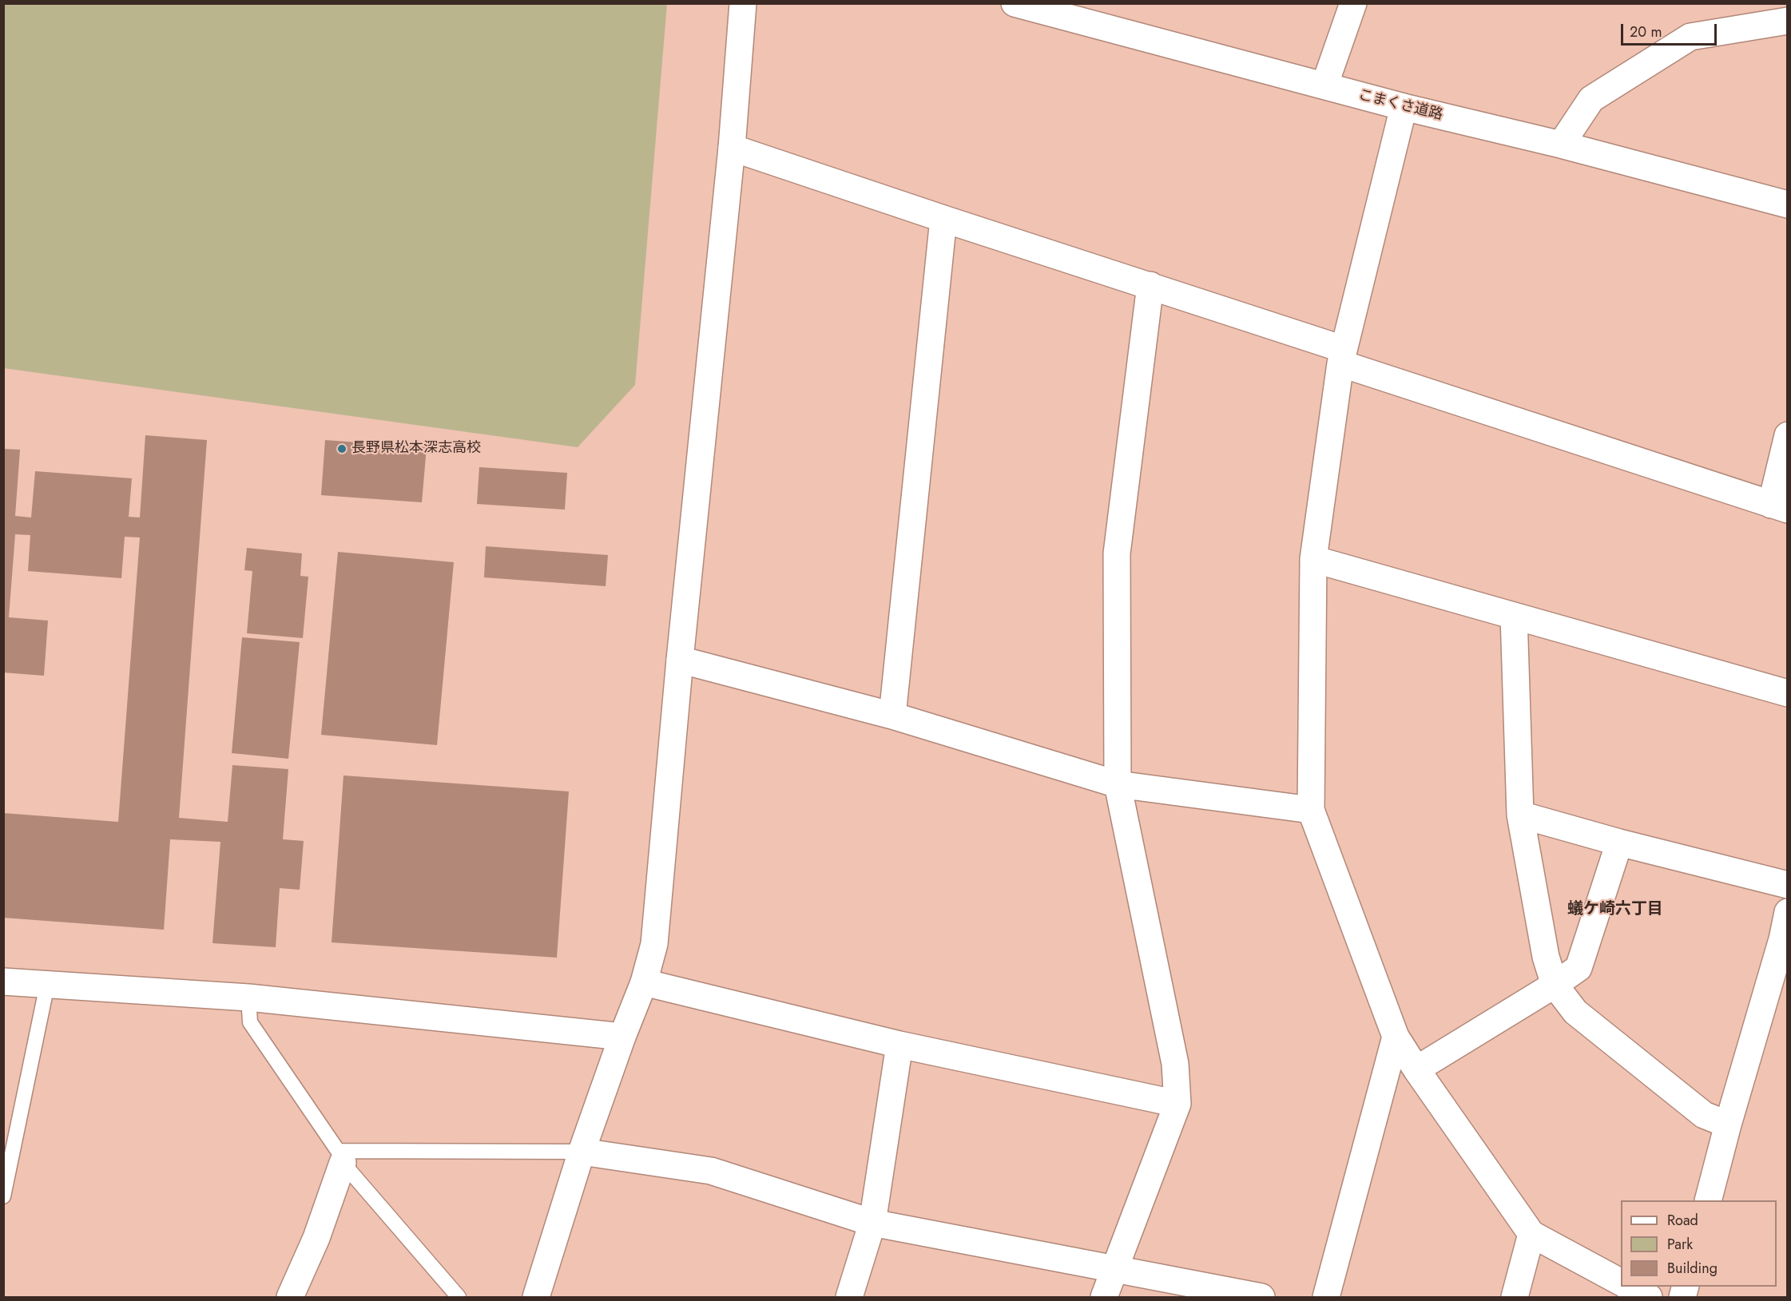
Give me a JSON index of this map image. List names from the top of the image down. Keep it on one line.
{"streets":{"street":["こまくさ道路"]},"districts":["蟻ケ崎六丁目"],"places":["長野県松本深志高校"],"legend":["Road","Park","Building"],"scale_bar":"20 m"}
